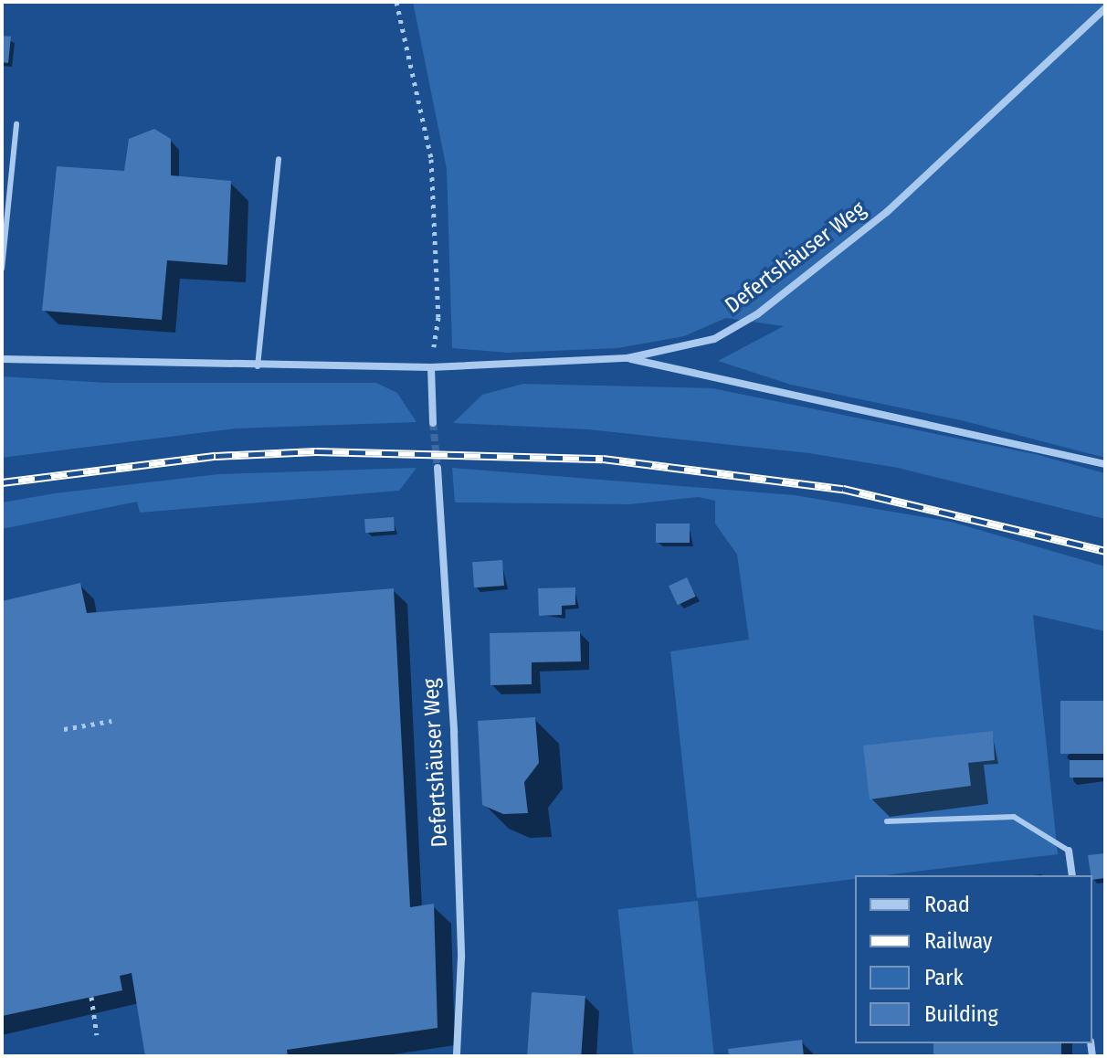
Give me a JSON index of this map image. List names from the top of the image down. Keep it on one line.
{"streets":{"street":["Defertshäuser Weg"]},"legend":["Road","Railway","Park","Building"]}
